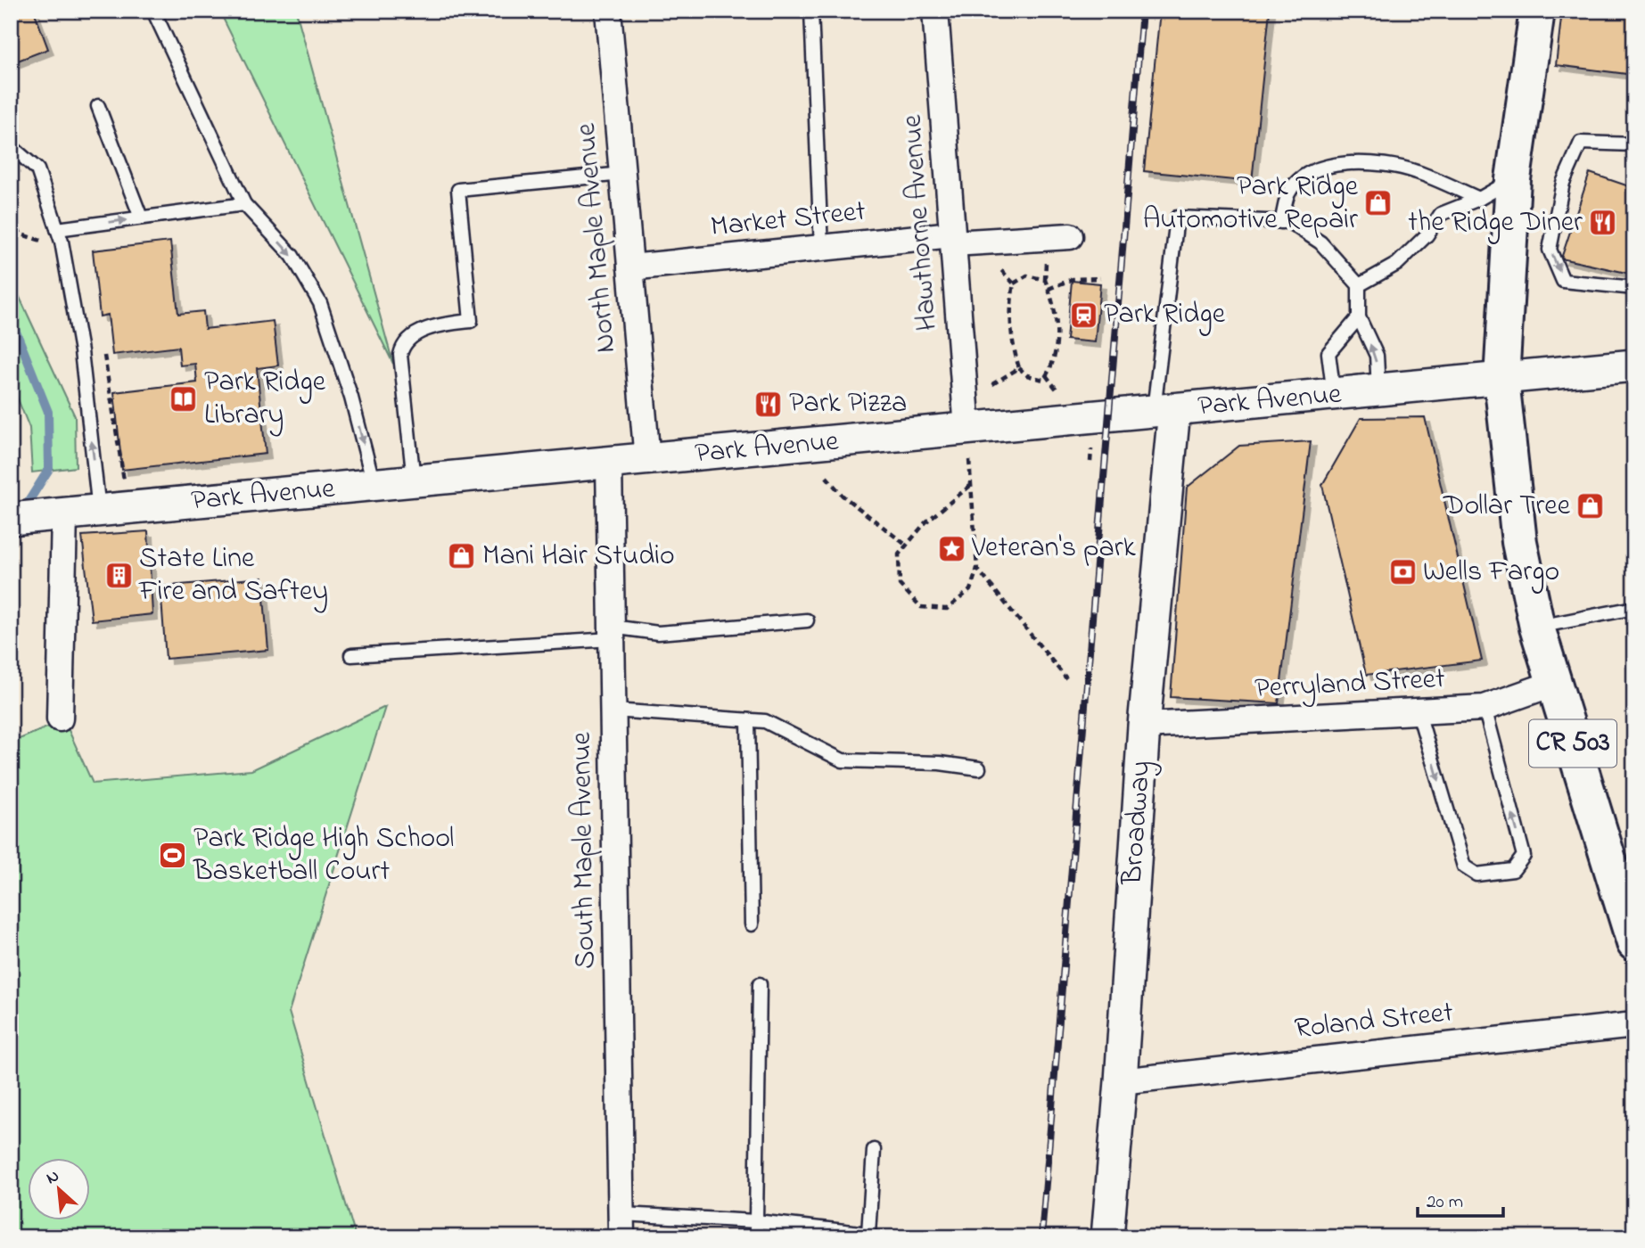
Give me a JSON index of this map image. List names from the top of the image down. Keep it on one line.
{"streets":{"main road":["CR 503"],"street":["Market Street","Hawthorne Avenue","North Maple Avenue","Park Avenue","Perryland Street","Broadway","South Maple Avenue","Roland Street"]},"crossings":[["Market Street","Hawthorne Avenue"],["Market Street","North Maple Avenue"],["Hawthorne Avenue","Park Avenue"],["North Maple Avenue","Park Avenue"],["Park Avenue","CR 503"],["Park Avenue","Broadway"],["Park Avenue","South Maple Avenue"],["Perryland Street","CR 503"],["Perryland Street","Broadway"],["Broadway","Roland Street"]],"places":{"shop":["Park Ridge Automotive Repair","Dollar Tree","Mani Hair Studio"],"restaurant":["the Ridge Diner","Park Pizza"],"station":["Park Ridge"],"library":["Park Ridge Library"],"place":["Veteran's park"],"bank":["Wells Fargo"],"building":["State Line Fire and Saftey"],"sports":["Park Ridge High School Basketball Court"]},"scale_bar":"20 m","north":"top left"}
